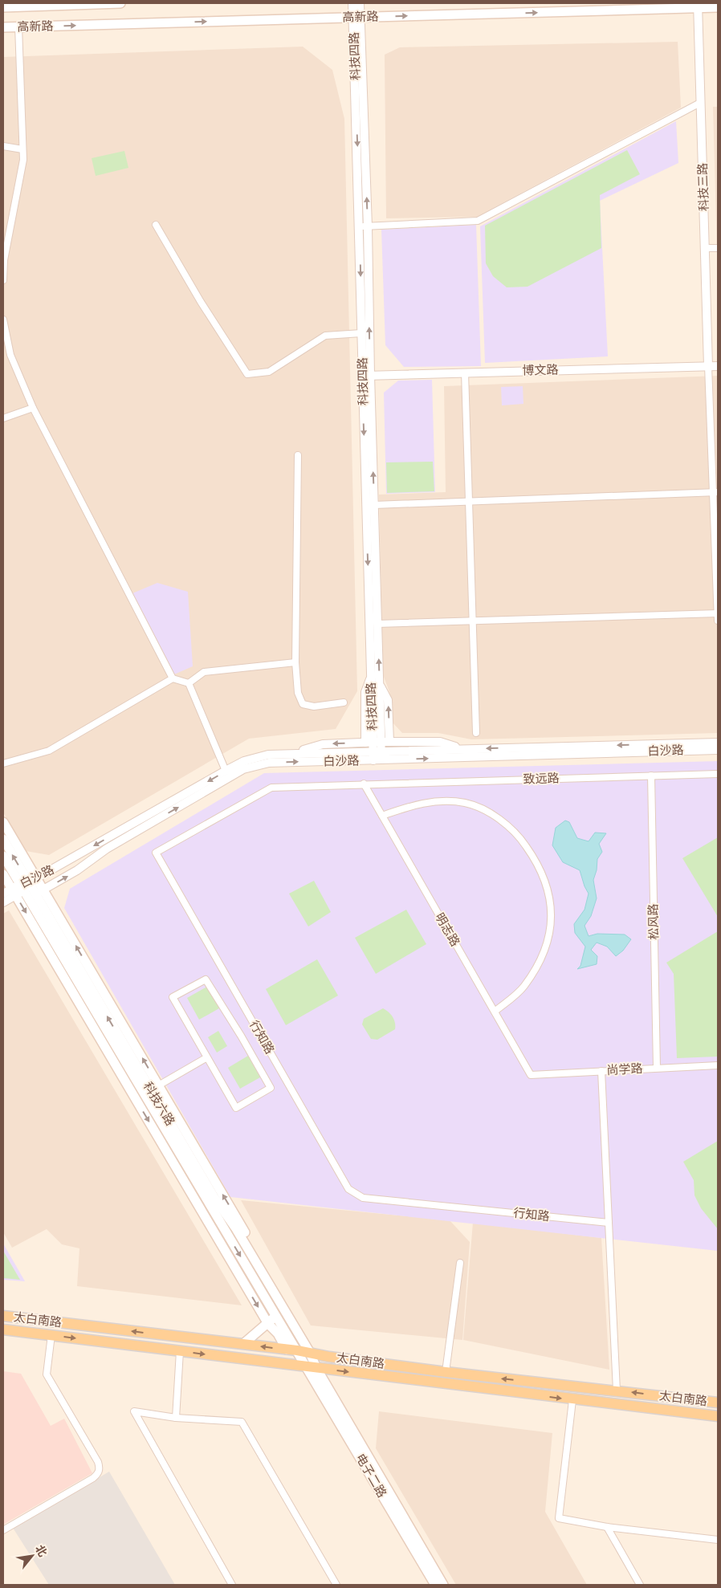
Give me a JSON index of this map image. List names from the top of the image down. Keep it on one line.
{"streets":{"main road":["高新路","科技六路","太白南路","电子二路"],"street":["科技四路","科技三路","博文路","白沙路","致远路","松风路","明志路","行知路","尚学路"]},"crossings":[["高新路","科技四路"],["高新路","科技三路"],["科技四路","博文路"],["科技四路","白沙路"],["科技三路","博文路"],["白沙路","科技六路"],["致远路","松风路"],["致远路","明志路"],["致远路","行知路"],["松风路","尚学路"],["明志路","行知路"],["明志路","尚学路"],["科技六路","太白南路"],["科技六路","电子二路"],["太白南路","电子二路"]],"one_way":["高新路"],"north":"top right"}
